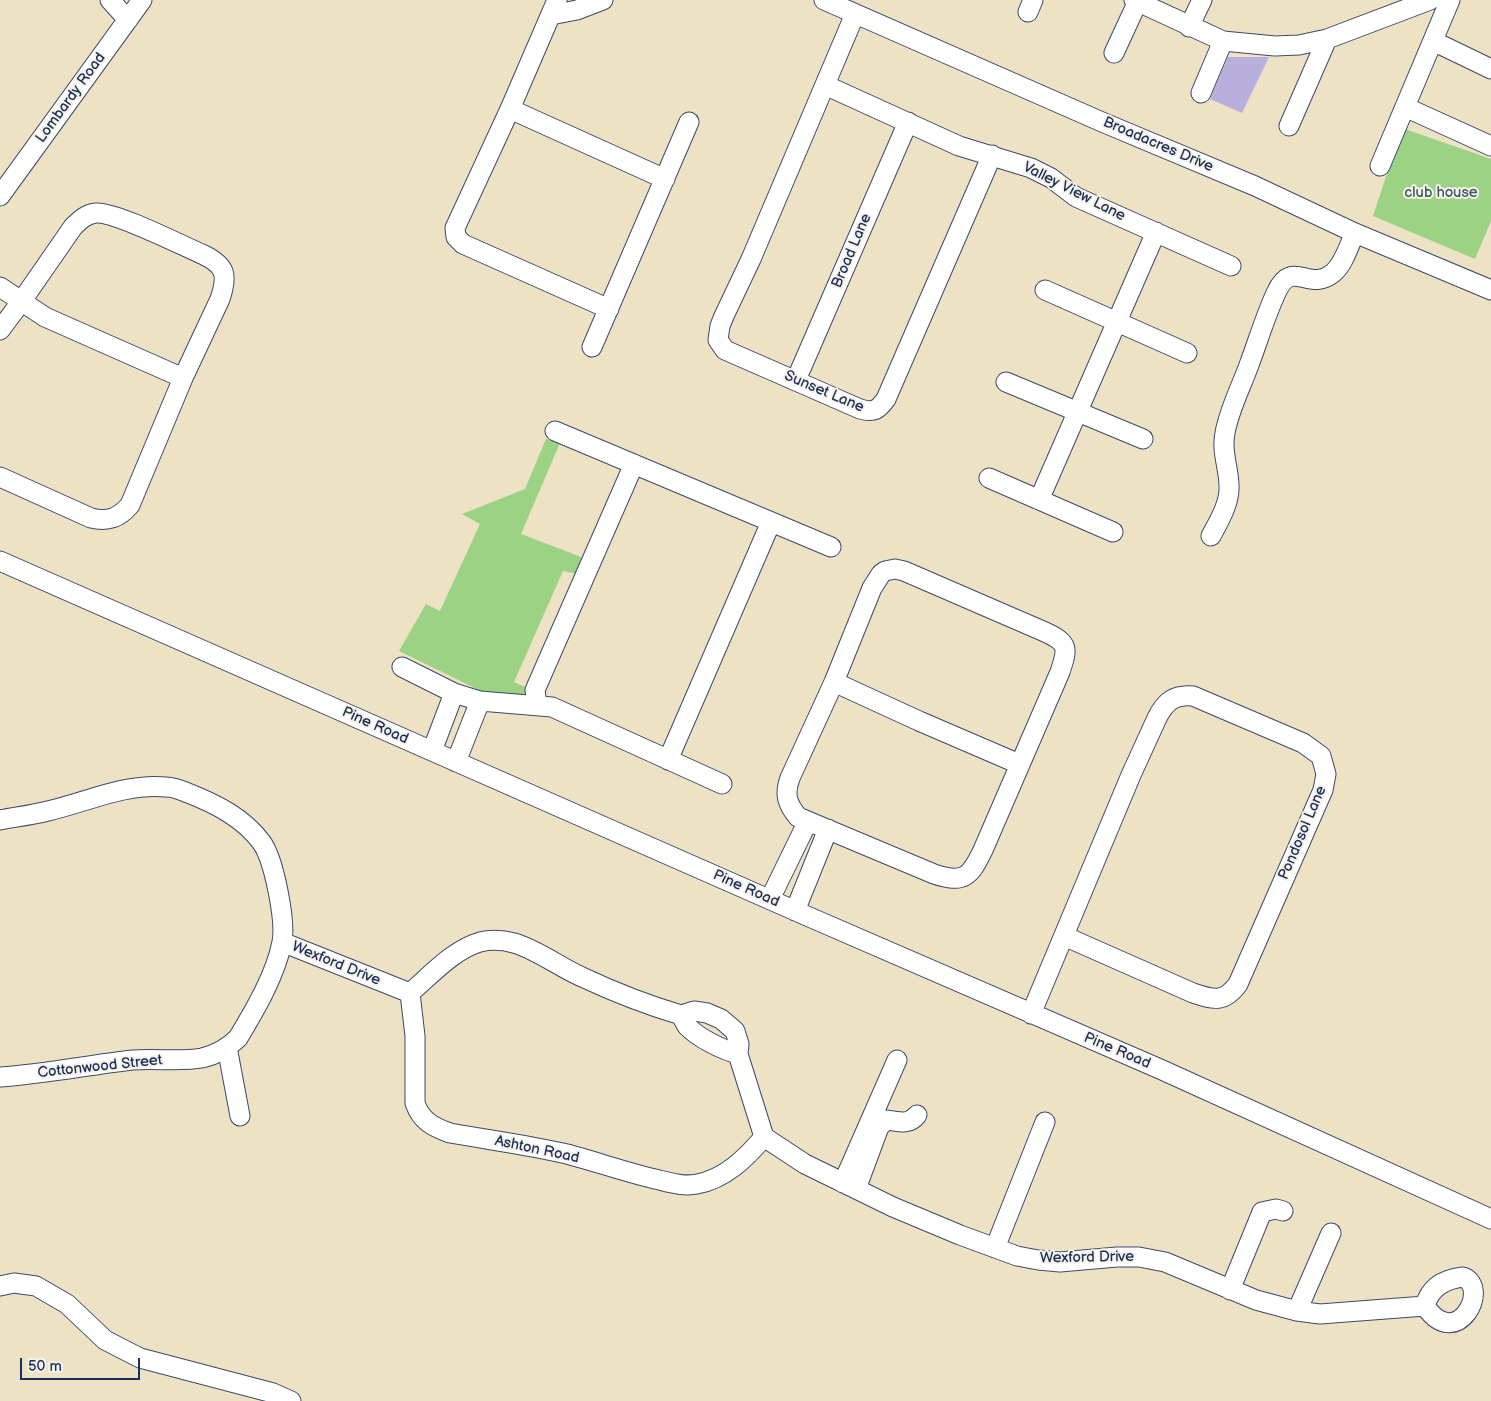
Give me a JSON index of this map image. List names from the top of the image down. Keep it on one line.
{"streets":{"street":["Lombardy Road","Broadacres Drive","Valley View Lane","Broad Lane","Sunset Lane","Pine Road","Pondosol Lane","Wexford Drive","Cottonwood Street","Ashton Road"]},"crossings":[["Broadacres Drive","Sunset Lane"],["Valley View Lane","Sunset Lane"],["Broad Lane","Sunset Lane"],["Pine Road","Pondosol Lane"],["Wexford Drive","Cottonwood Street"],["Wexford Drive","Ashton Road"]],"parks":["club house"],"scale_bar":"50 m"}
